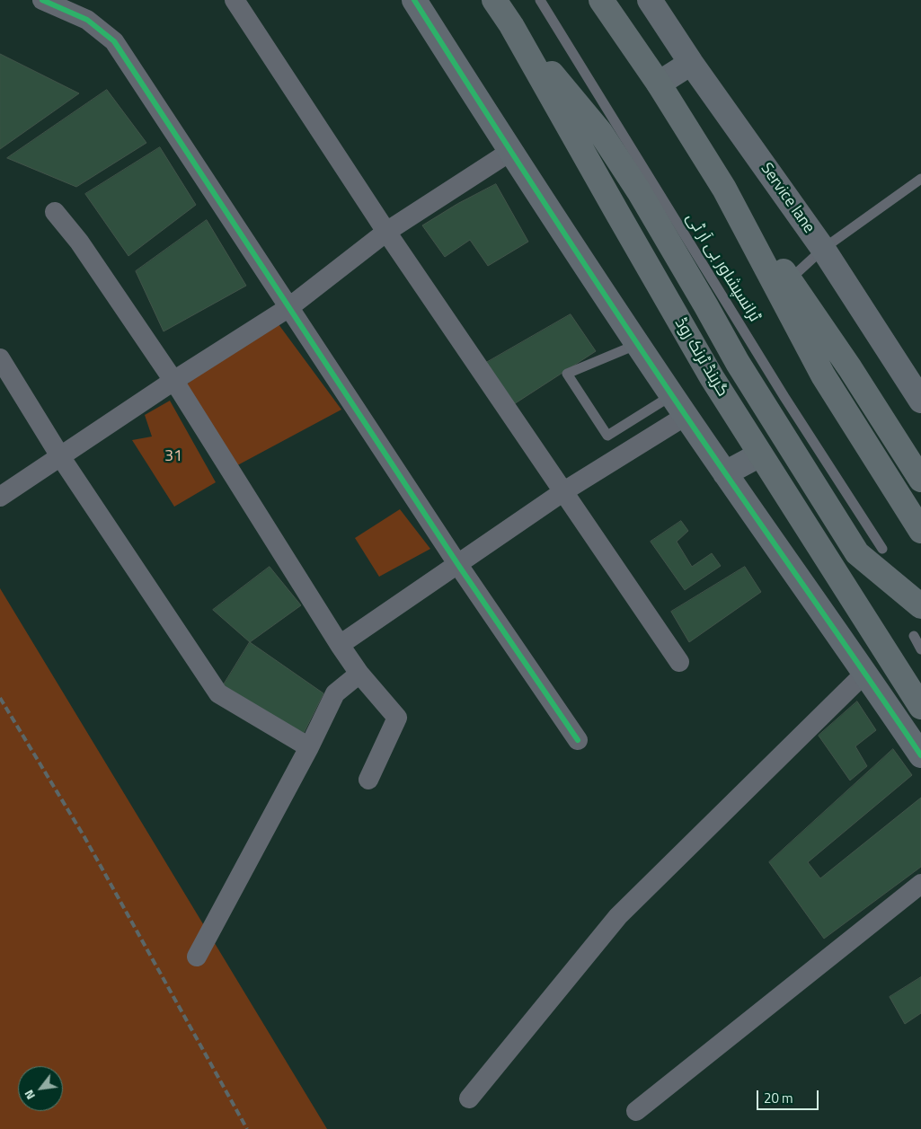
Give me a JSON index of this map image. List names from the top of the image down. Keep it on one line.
{"streets":{"highway":["گرینڈ ٹرنک روڈ"],"street":["Service lane"],"lane":["ٹرانسپشاور بی آر ٹی"]},"parks":["31"],"scale_bar":"20 m","north":"bottom left"}
